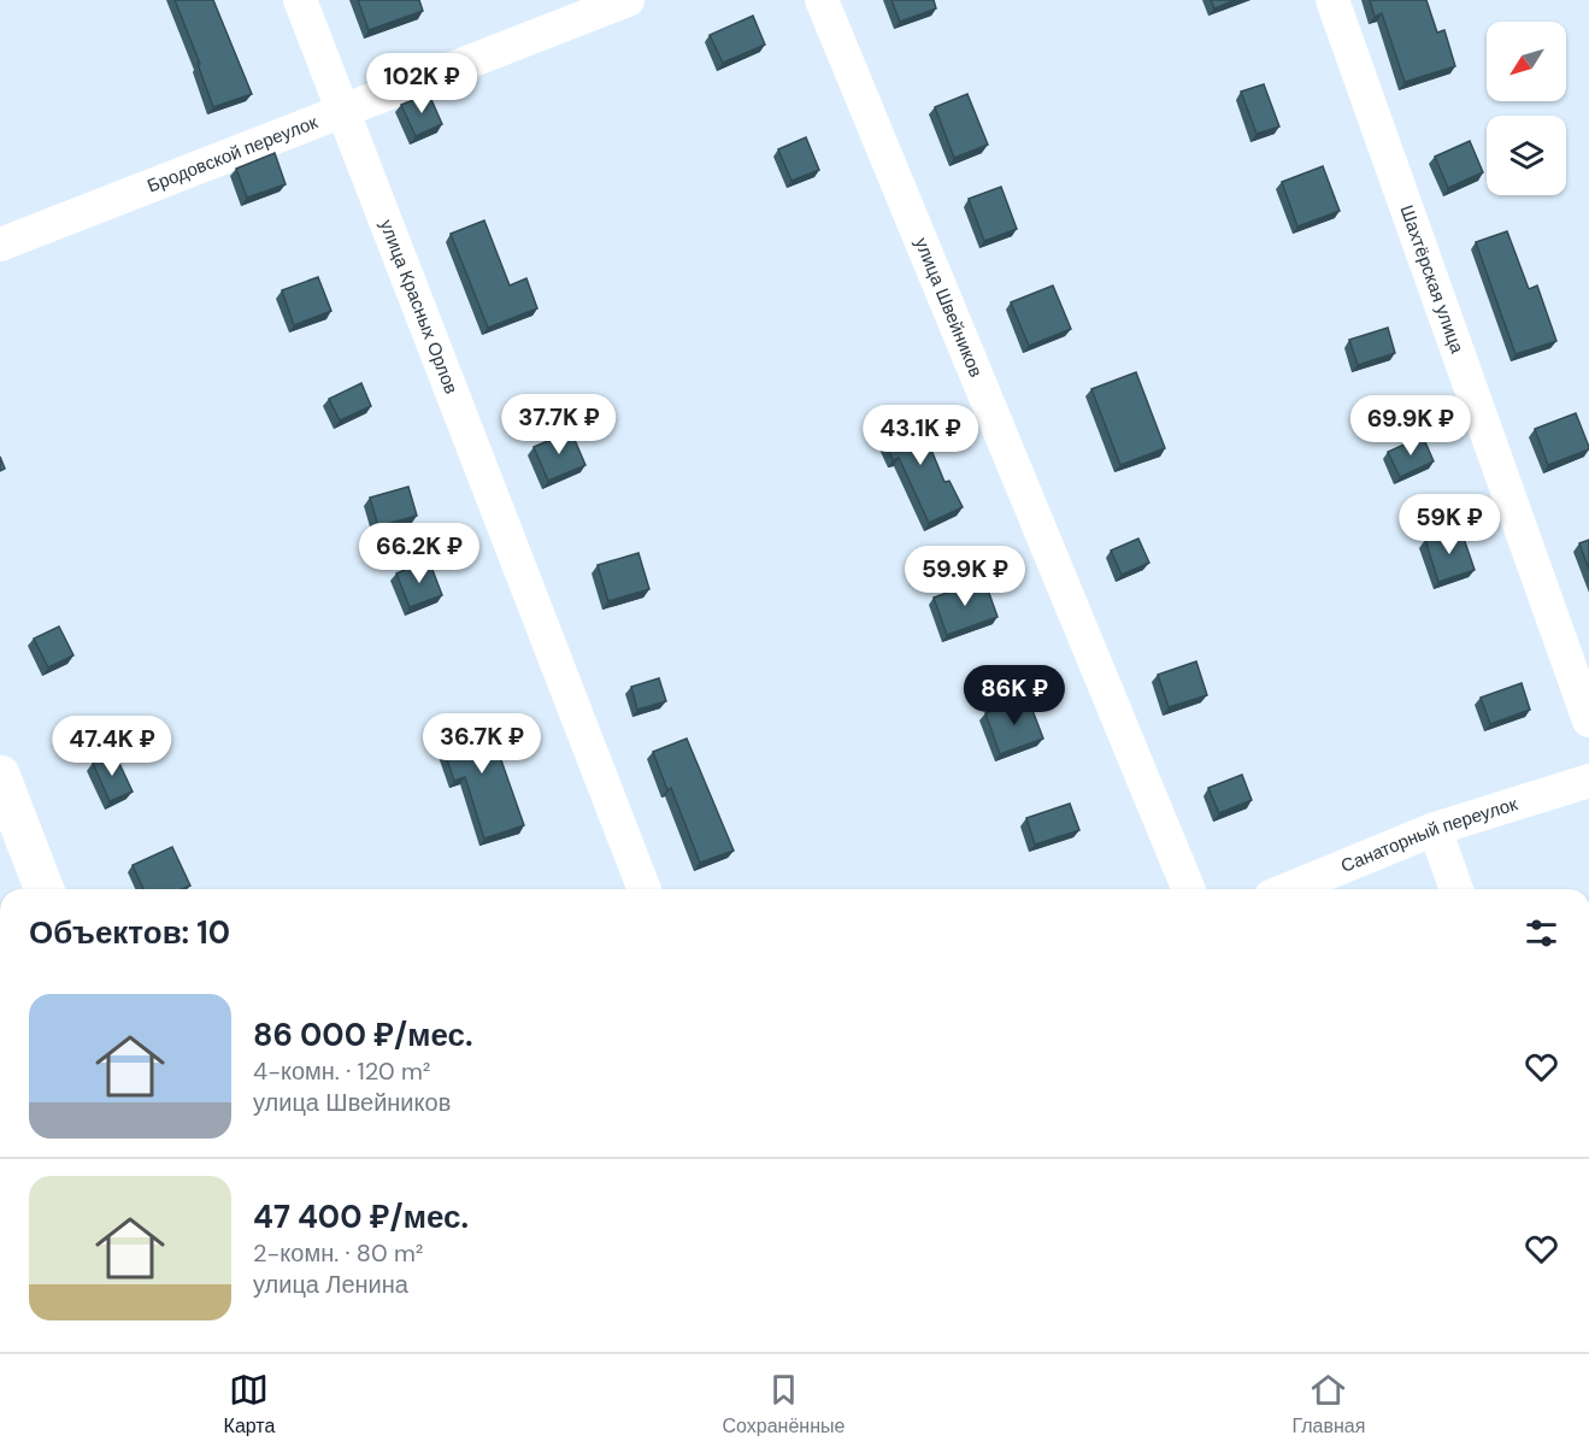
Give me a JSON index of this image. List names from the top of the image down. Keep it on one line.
{"streets":{"street":["Бродовской переулок","Шахтёрская улица","улица Красных Орлов","улица Швейников","Санаторный переулок"]},"crossings":[["Бродовской переулок","улица Красных Орлов"]],"north":"bottom left","page":{"price":["102K ₽","37.7K ₽","69.9K ₽","43.1K ₽","59K ₽","66.2K ₽","59.9K ₽","86K ₽","36.7K ₽","47.4K ₽"],"heading":"Объектов: 10","list":[{"name":"86 000 ₽/мес.","note":"4-комн. · 120 m² · улица Швейников"},{"name":"47 400 ₽/мес.","note":"2-комн. · 80 m² · улица Ленина"}],"tabs":["Карта","Сохранённые","Главная"]}}
